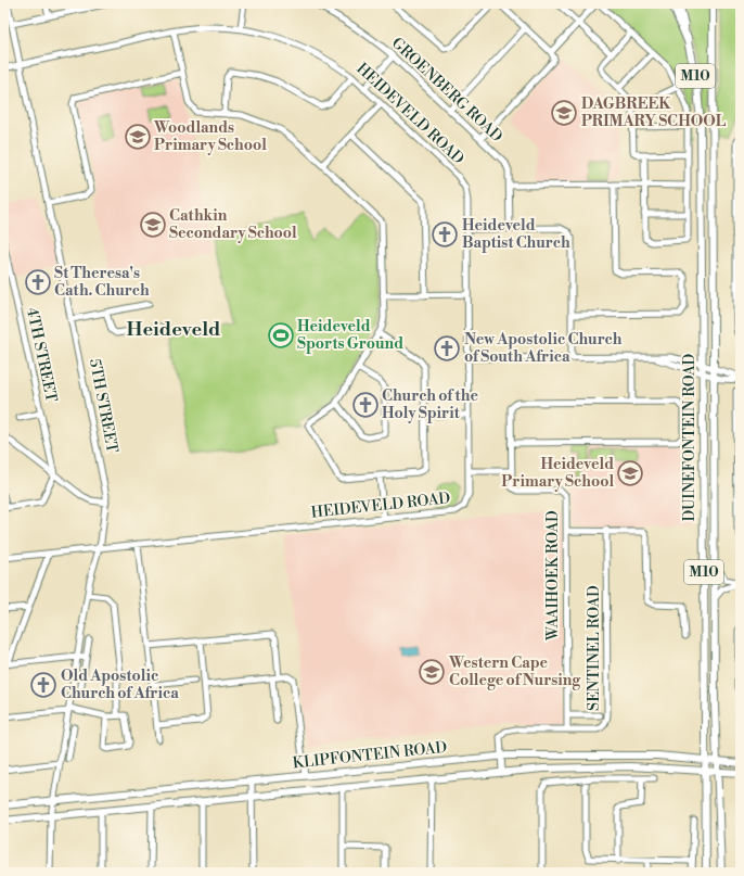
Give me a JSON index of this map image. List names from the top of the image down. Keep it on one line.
{"streets":{"main road":["M10","DUINEFONTEIN ROAD","KLIPFONTEIN ROAD"],"street":["GROENBERG ROAD","HEIDEVELD ROAD","4TH STREET","5TH STREET","WAAIHOEK ROAD","SENTINEL ROAD"]},"crossings":[["HEIDEVELD ROAD","5TH STREET"],["5TH STREET","KLIPFONTEIN ROAD"],["DUINEFONTEIN ROAD","KLIPFONTEIN ROAD"],["WAAIHOEK ROAD","SENTINEL ROAD"],["SENTINEL ROAD","KLIPFONTEIN ROAD"]],"districts":["Heideveld"],"places":{"school or university":["DAGBREEK PRIMARY SCHOOL","Woodlands Primary School","Cathkin Secondary School","Heideveld Primary School","Western Cape College of Nursing"],"church":["Heideveld Baptist Church","St Theresa's Cath. Church","New Apostolic Church of South Africa","Church of the Holy Spirit","Old Apostolic Church of Africa"],"sports":["Heideveld Sports Ground"]}}
